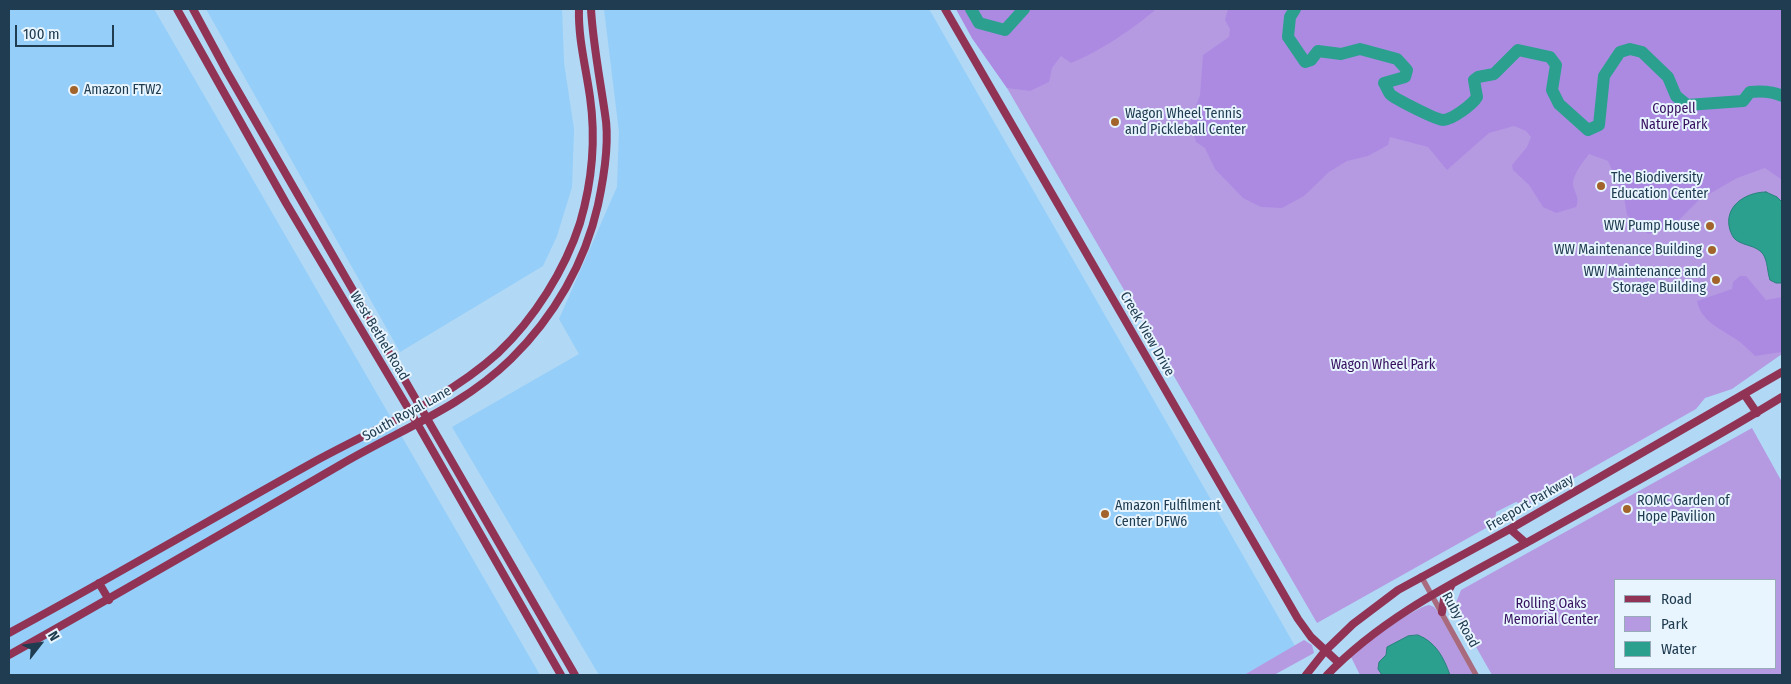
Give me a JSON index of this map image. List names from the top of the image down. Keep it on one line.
{"streets":{"main road":["Creek View Drive","West Bethel Road","South Royal Lane","Freeport Parkway"],"street":["Ruby Road"]},"crossings":[["Creek View Drive","Freeport Parkway"],["West Bethel Road","South Royal Lane"],["Freeport Parkway","Ruby Road"]],"parks":["Coppell Nature Park","Wagon Wheel Park","Rolling Oaks Memorial Center"],"places":["Amazon FTW2","Wagon Wheel Tennis and Pickleball Center","The Biodiversity Education Center","WW Pump House","WW Maintenance Building","WW Maintenance and Storage Building","ROMC Garden of Hope Pavilion","Amazon Fulfilment Center DFW6"],"legend":["Road","Park","Water"],"scale_bar":"100 m","north":"top right"}
